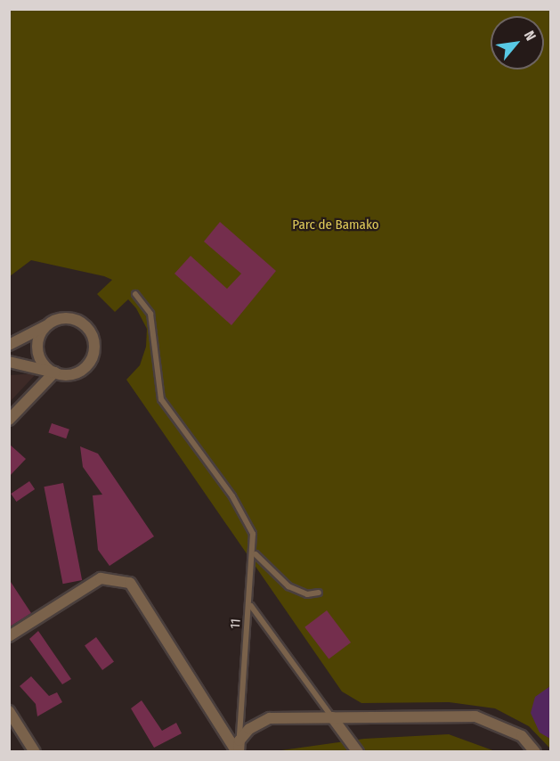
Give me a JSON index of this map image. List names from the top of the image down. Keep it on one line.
{"streets":{"lane":["11"]},"parks":["Parc de Bamako"],"north":"top right"}
